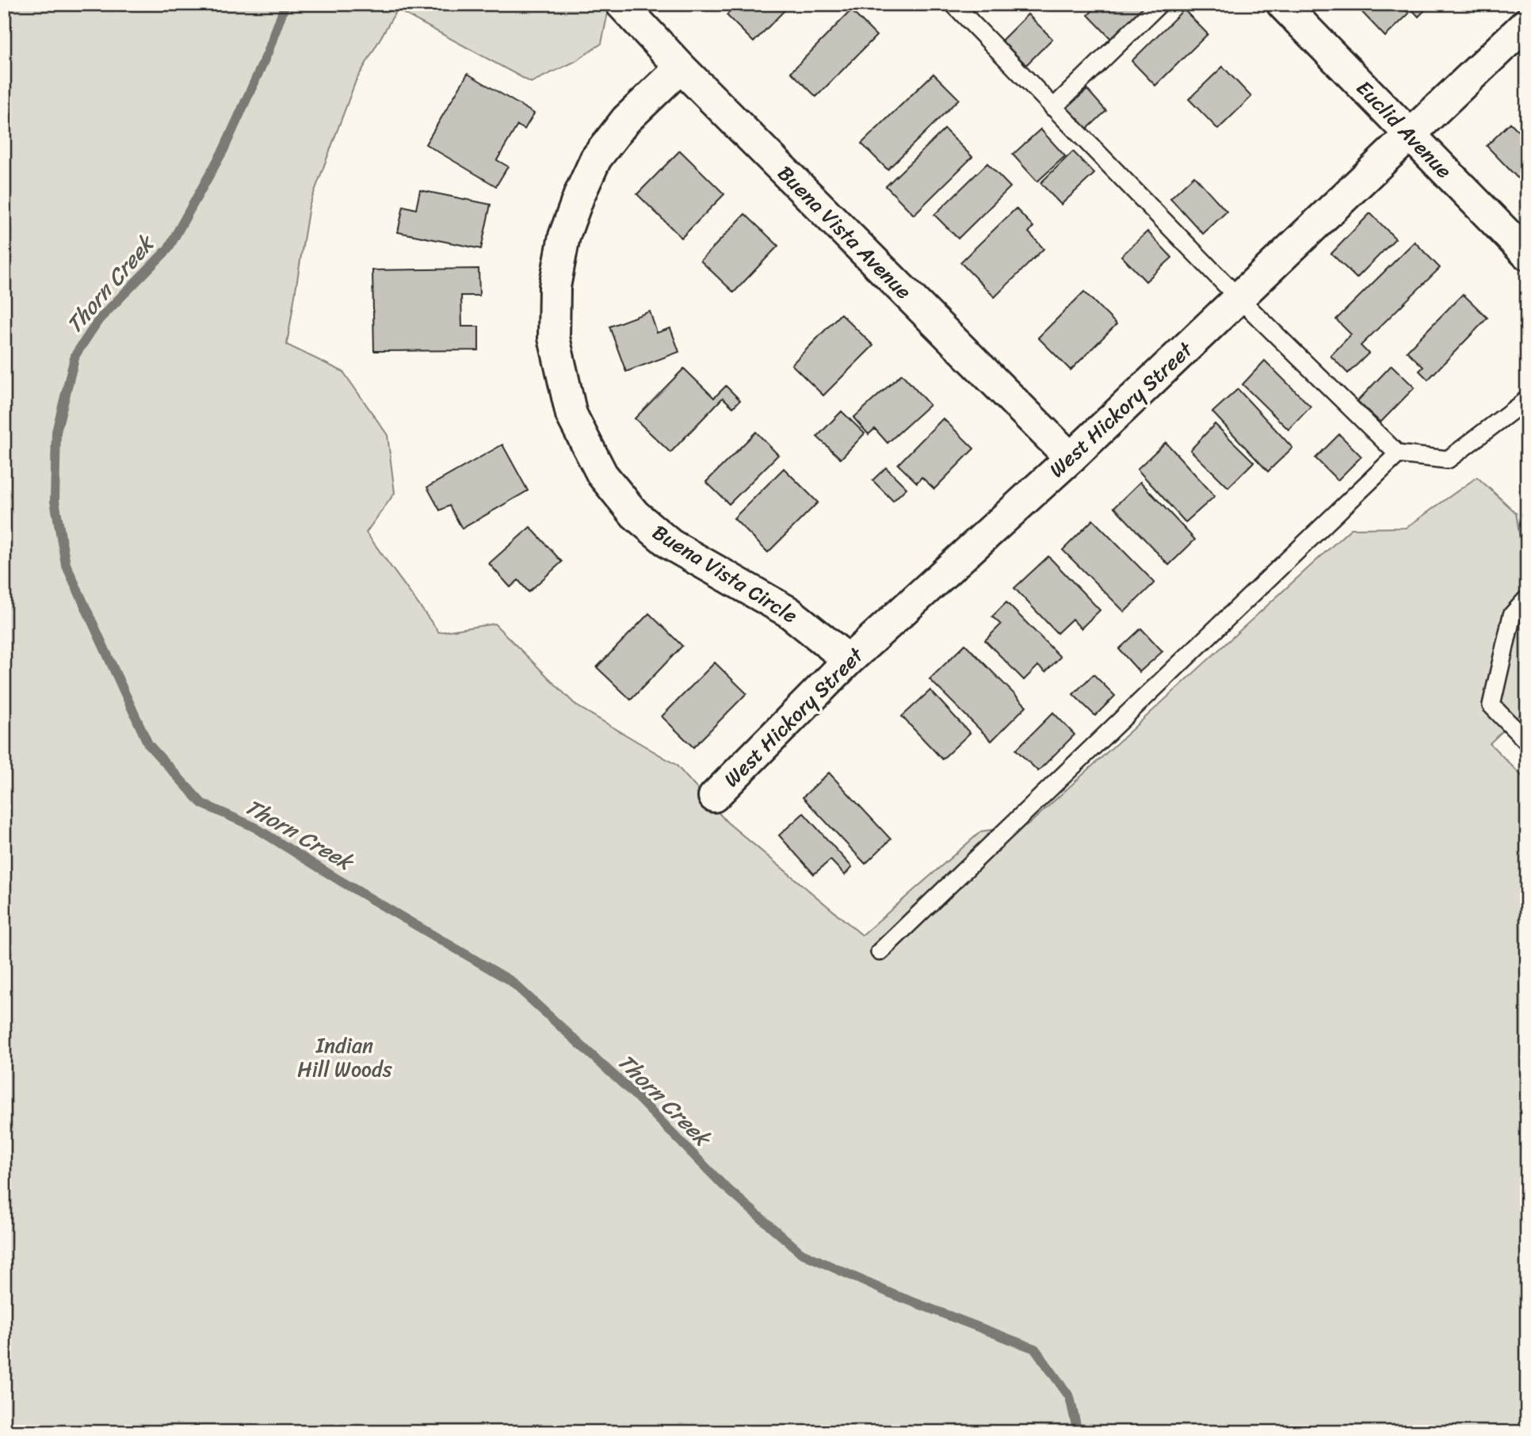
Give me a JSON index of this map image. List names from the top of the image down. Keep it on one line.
{"streets":{"street":["Euclid Avenue","Buena Vista Avenue","West Hickory Street","Buena Vista Circle"]},"crossings":[["Euclid Avenue","West Hickory Street"],["Buena Vista Avenue","West Hickory Street"],["Buena Vista Avenue","Buena Vista Circle"],["West Hickory Street","Buena Vista Circle"]],"water":["Thorn Creek"],"parks":["Indian Hill Woods"]}
